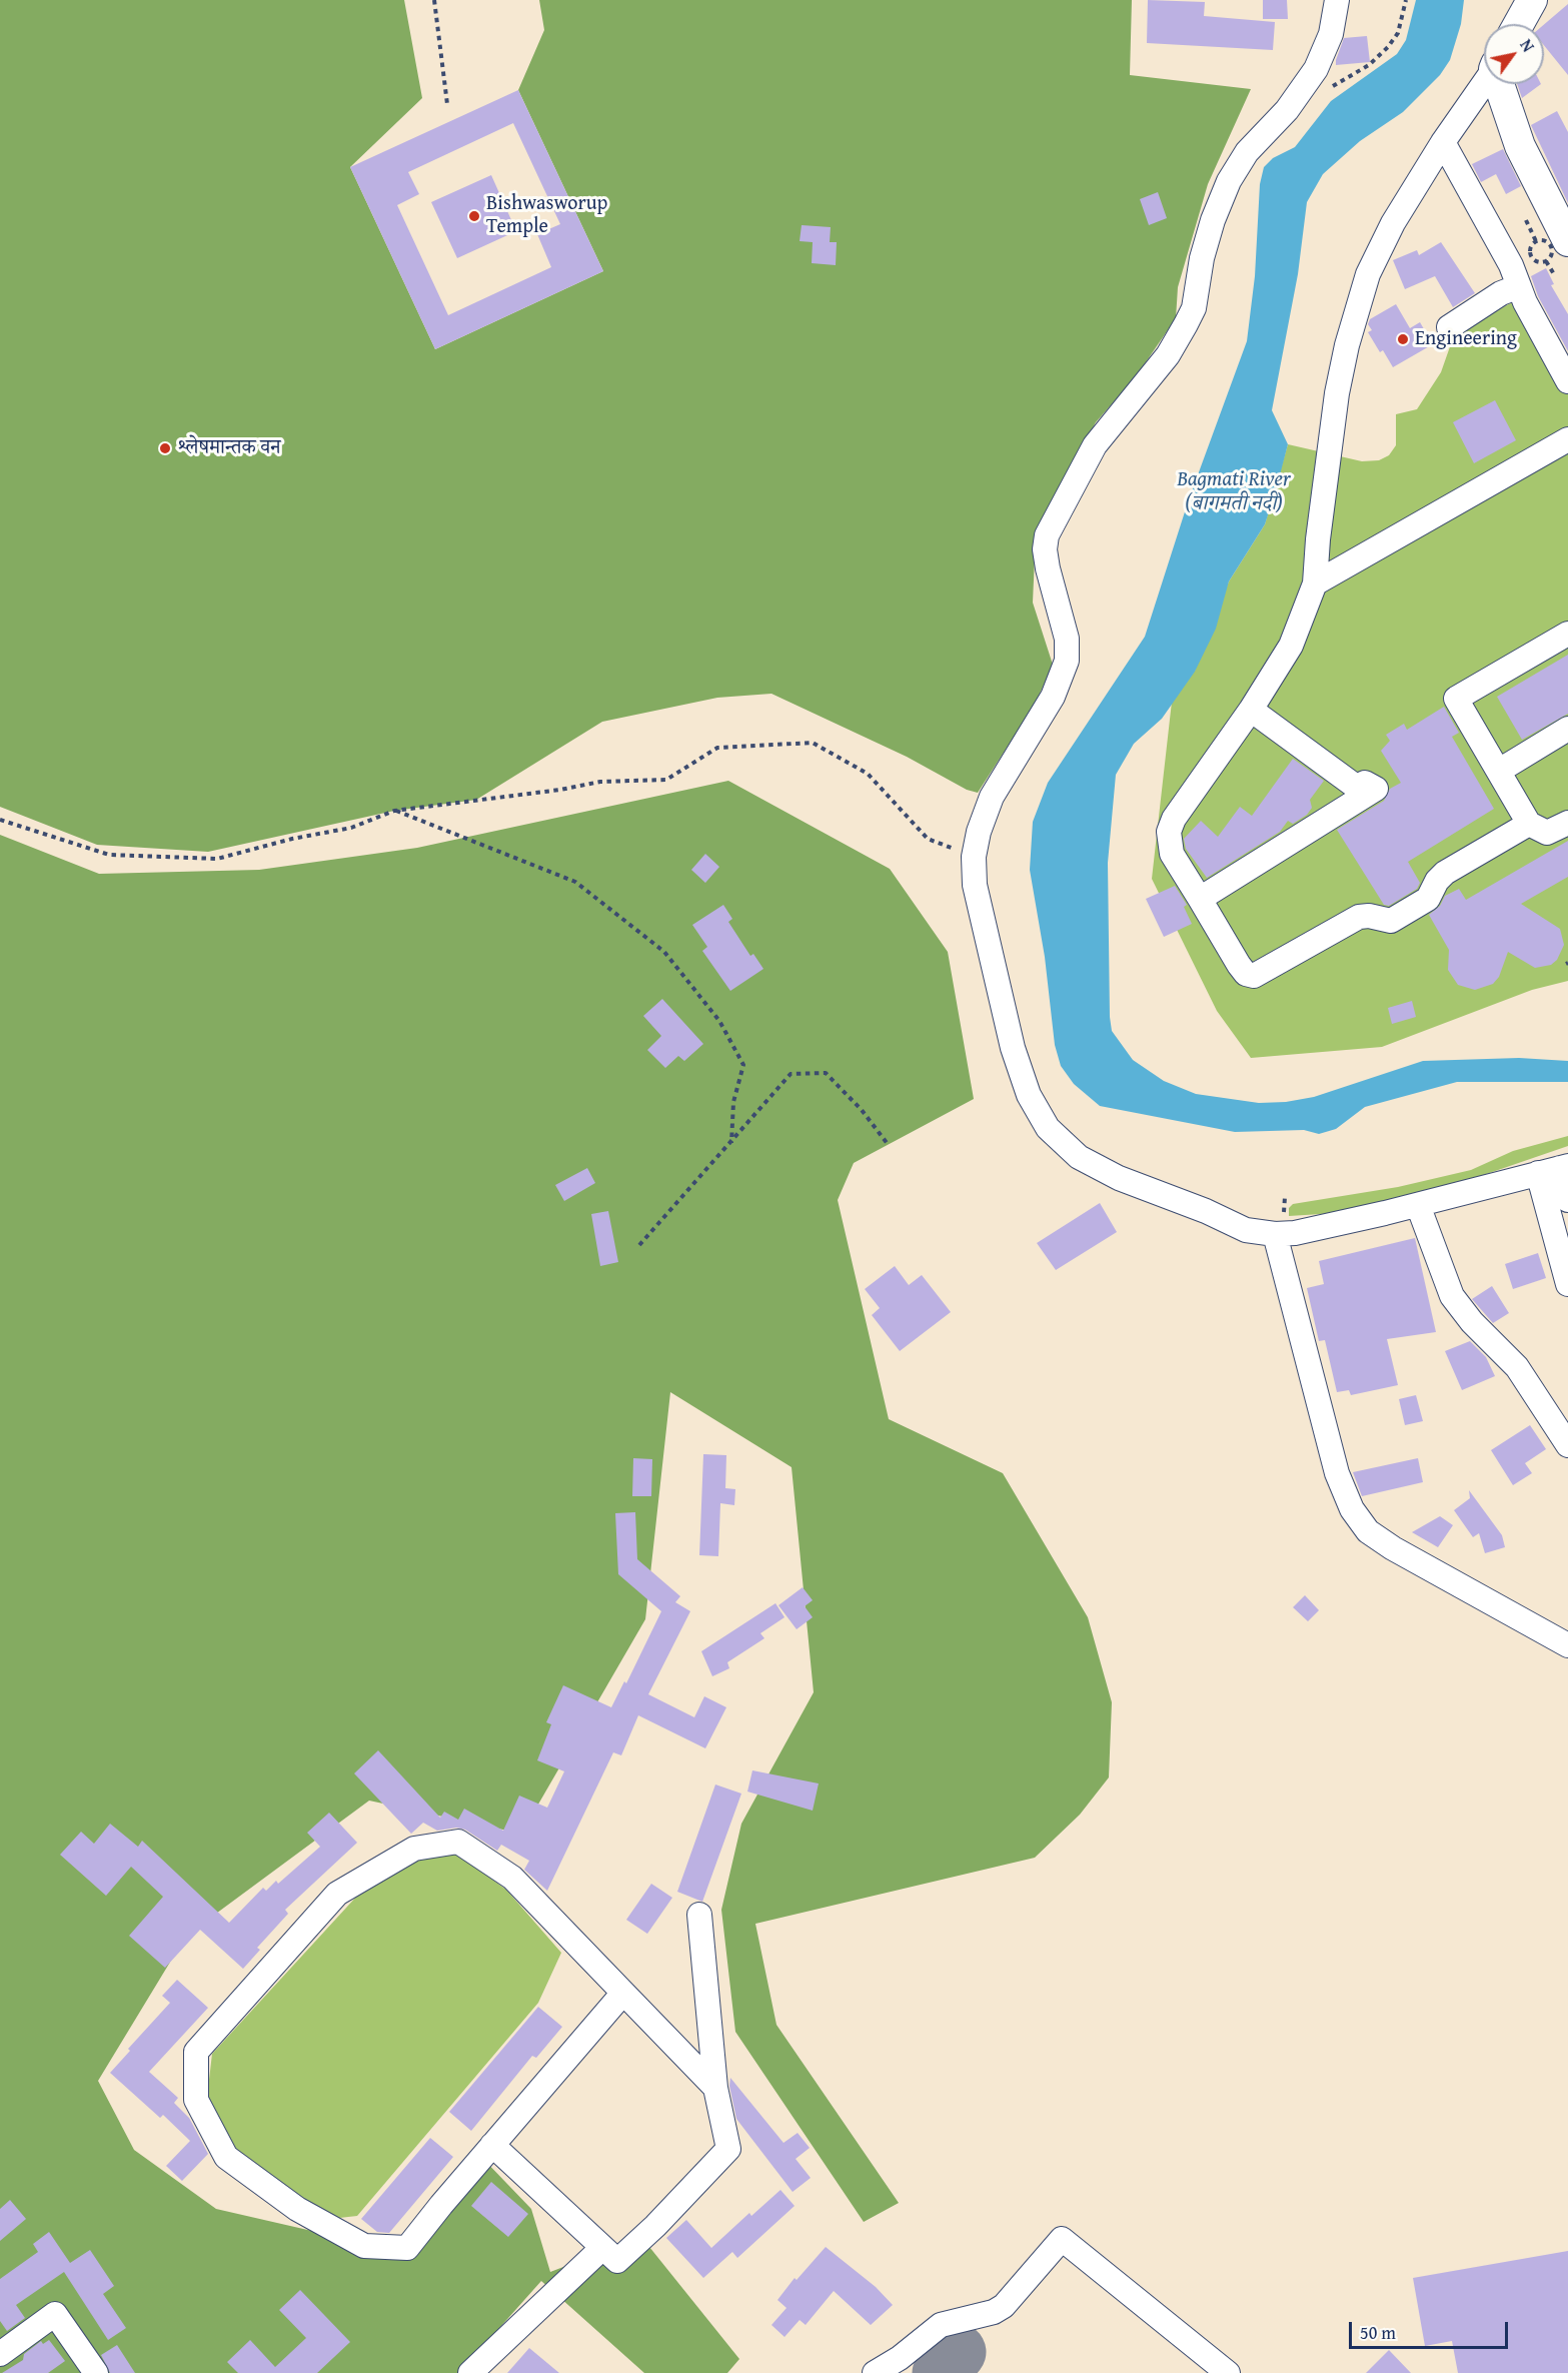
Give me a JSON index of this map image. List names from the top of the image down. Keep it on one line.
{"water":["Bagmati River (बागमती नदी)"],"places":["Bishwasworup Temple","Engineering","श्लेषमान्तक वन"],"scale_bar":"50 m","north":"top right"}
